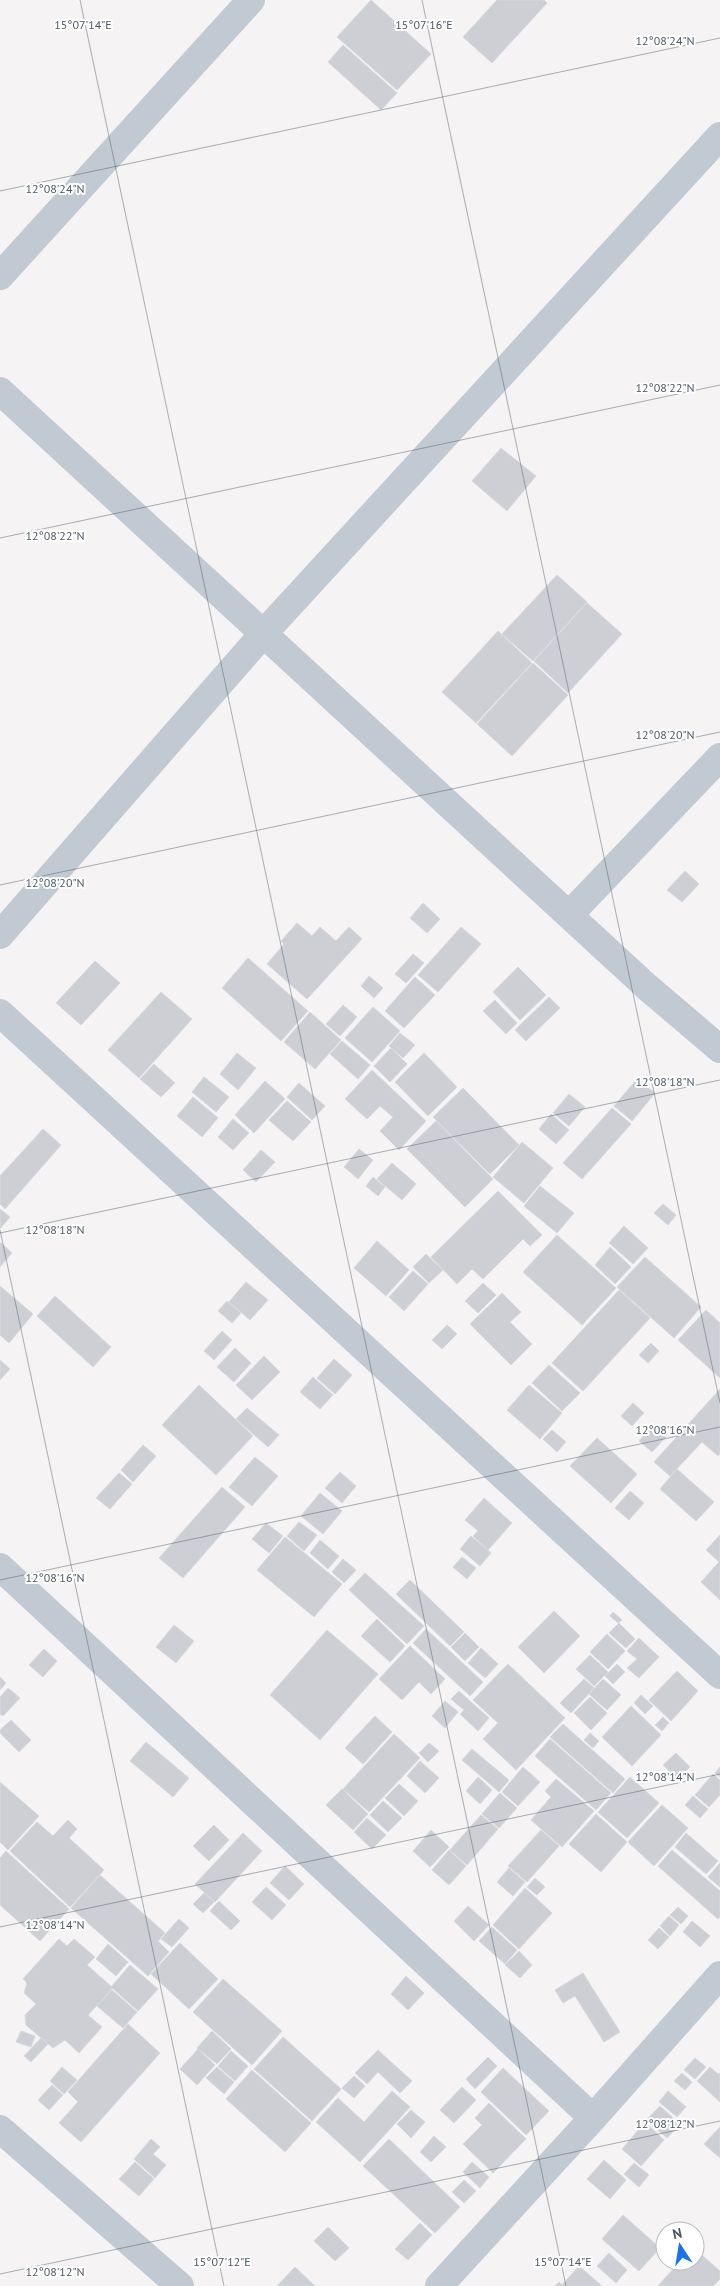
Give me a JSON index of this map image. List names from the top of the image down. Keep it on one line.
{"north":"top","coordinates":["15°07'14\"E","15°07'16\"E","12°08'24\"N","12°08'22\"N","12°08'20\"N","12°08'18\"N","12°08'16\"N","12°08'14\"N","12°08'12\"N","15°07'12\"E"]}
